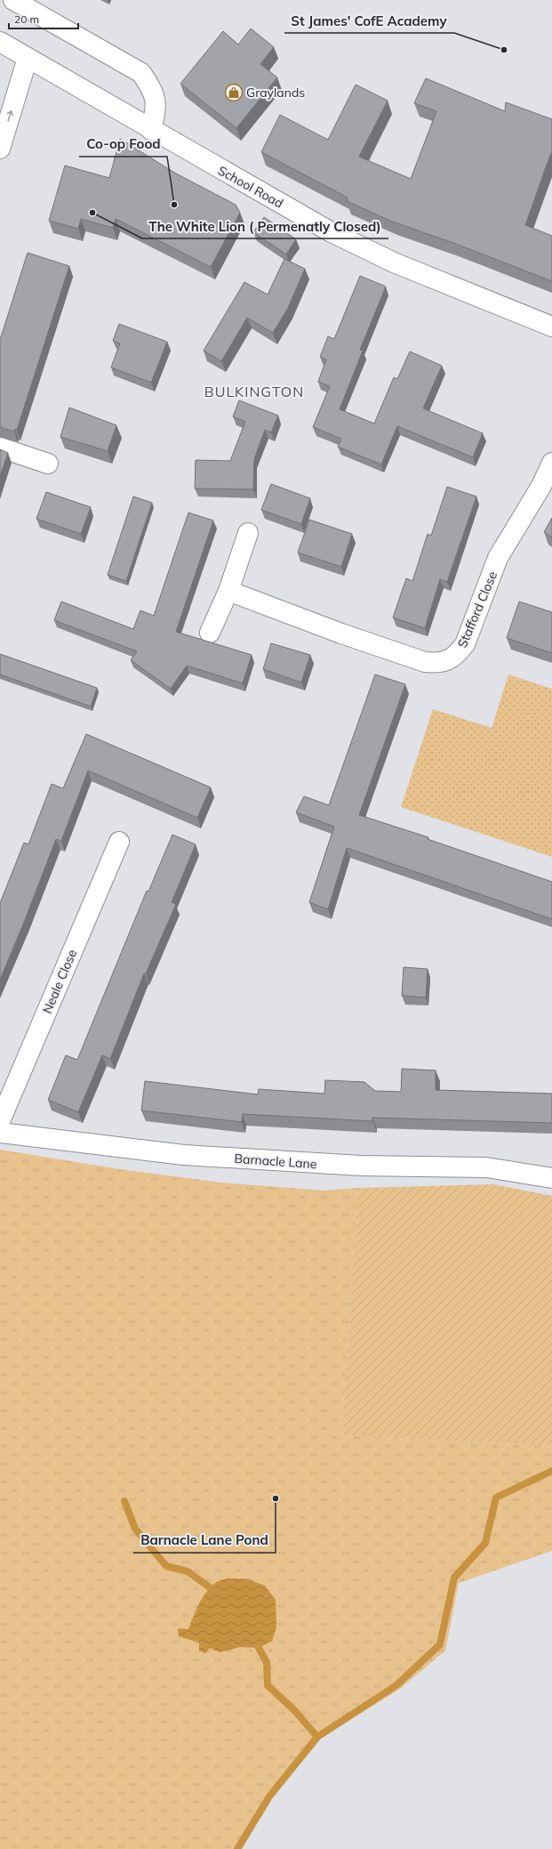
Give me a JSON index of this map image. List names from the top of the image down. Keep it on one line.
{"streets":{"street":["School Road","Stafford Close","Neale Close","Barnacle Lane"]},"districts":["BULKINGTON"],"places":{"other":["St James' CofE Academy","Co-op Food","The White Lion ( Permenatly Closed)","Barnacle Lane Pond"],"shop":["Graylands"]},"scale_bar":"20 m"}
